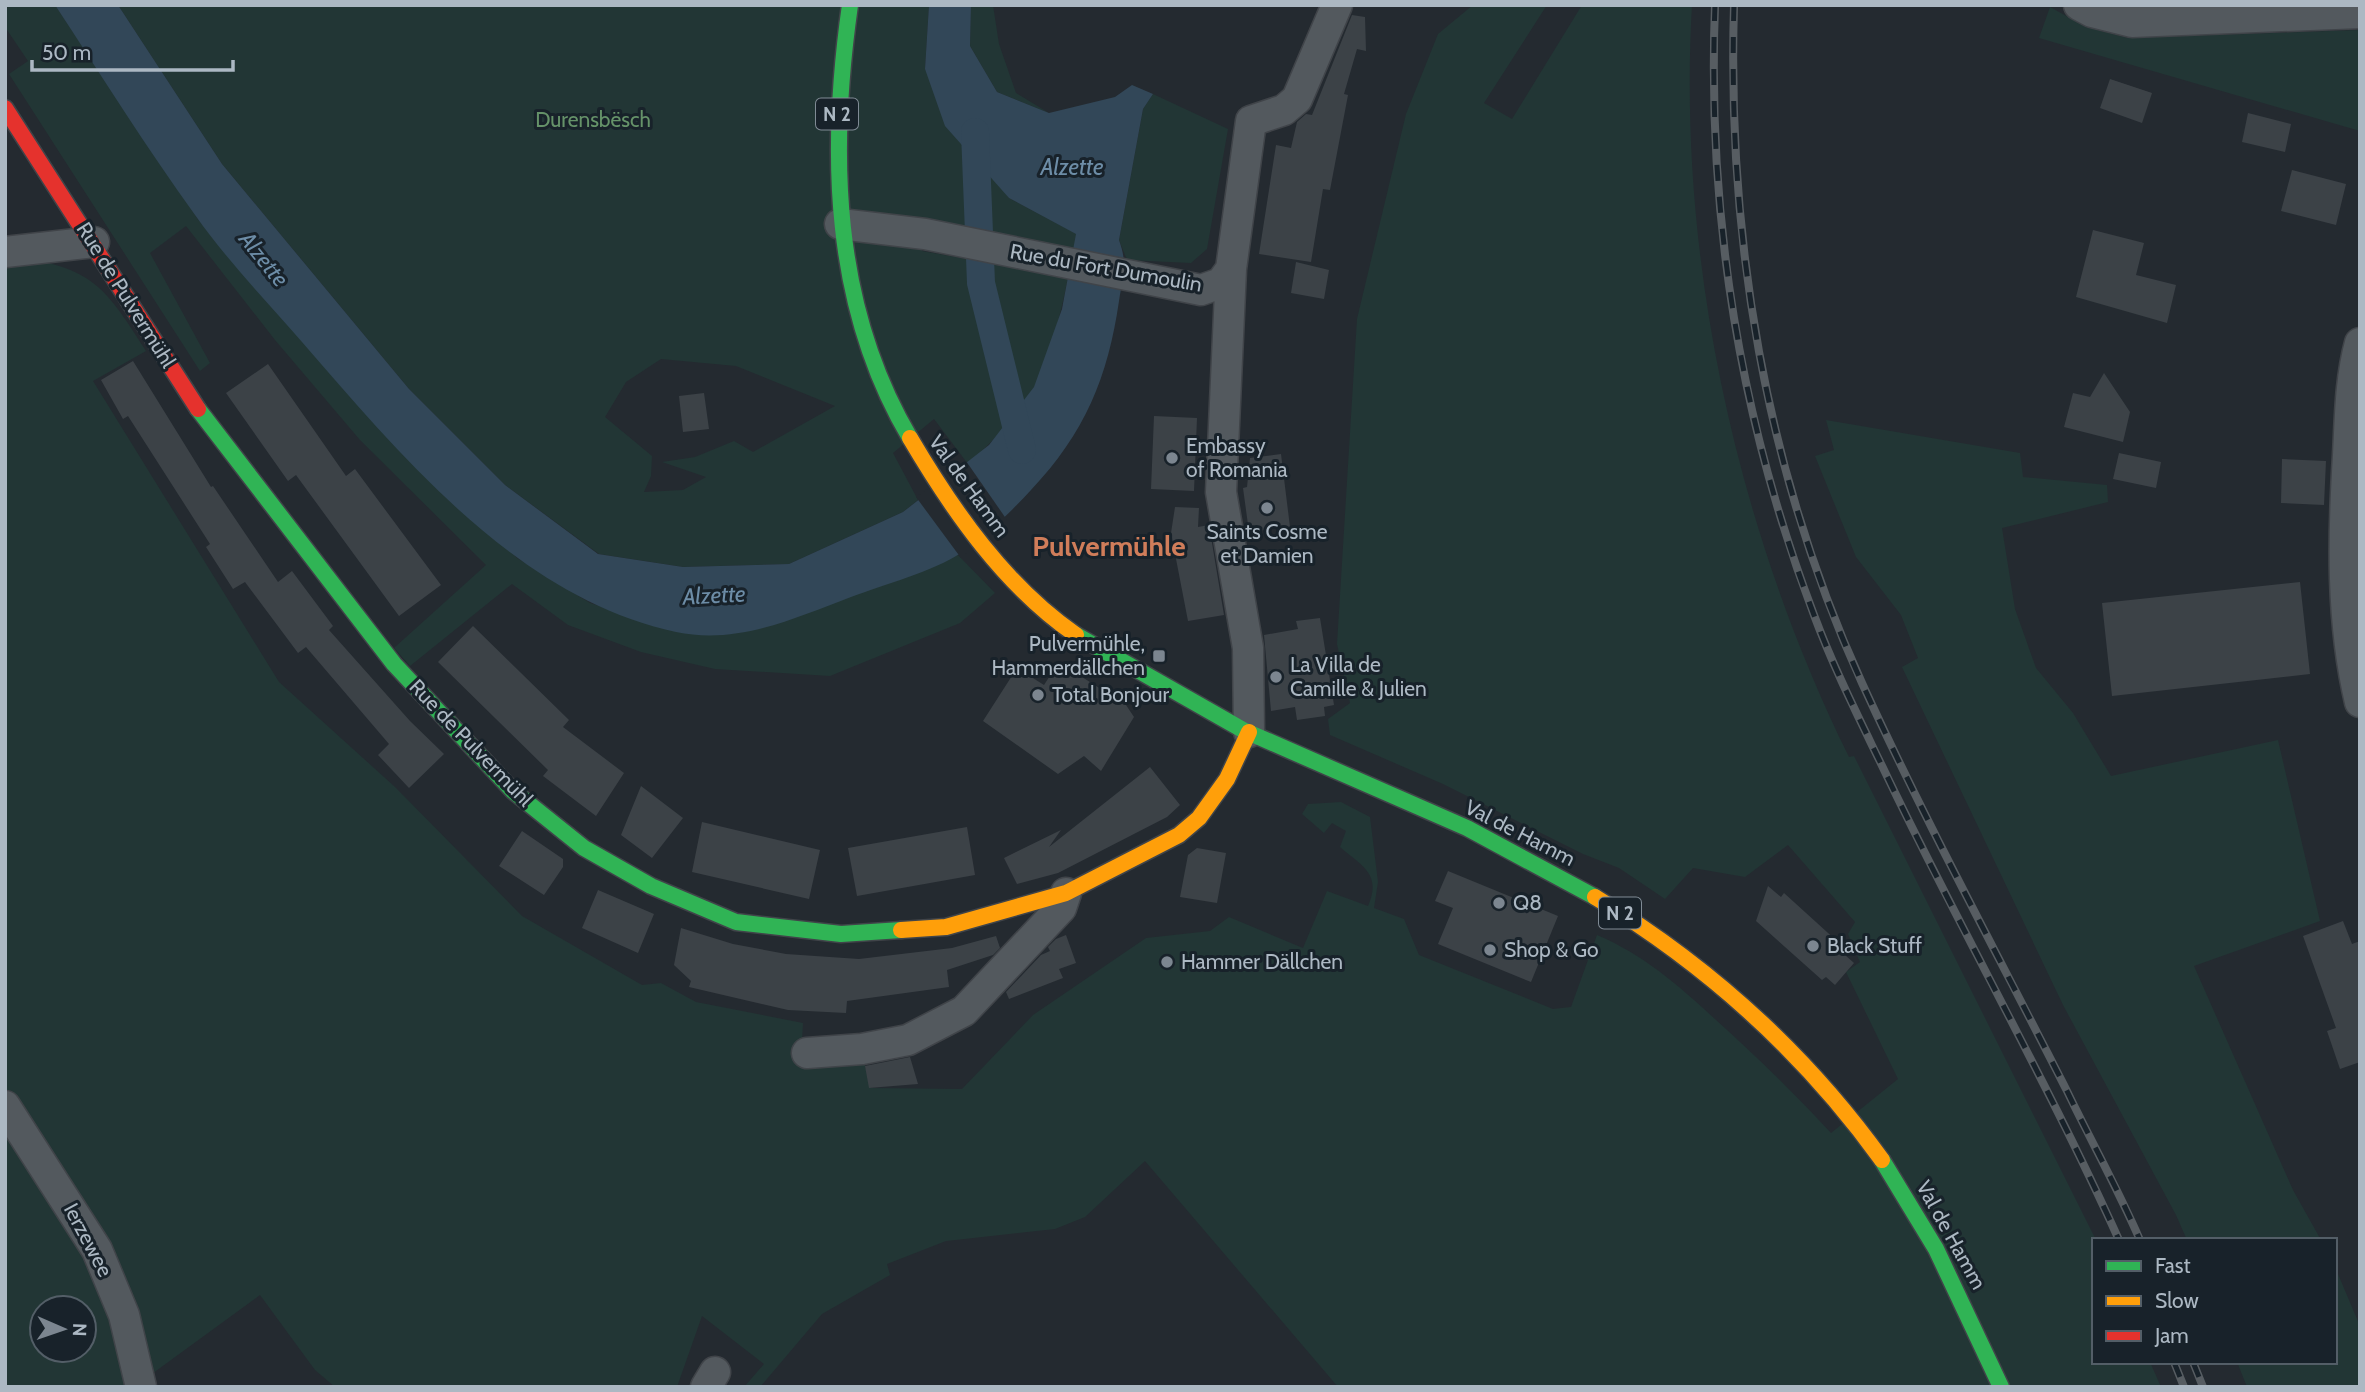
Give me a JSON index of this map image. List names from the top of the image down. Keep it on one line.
{"streets":{"main road":["N 2","Rue de Pulvermühl","Val de Hamm"],"street":["Rue du Fort Dumoulin","Ierzewee"]},"crossings":[["N 2","Rue du Fort Dumoulin"],["N 2","Val de Hamm"],["Rue du Fort Dumoulin","Rue de Pulvermühl"],["Rue du Fort Dumoulin","Val de Hamm"],["Rue de Pulvermühl","Val de Hamm"]],"districts":["Pulvermühle"],"water":["Alzette"],"parks":["Durensbësch"],"places":{"other":["Embassy of Romania","Saints Cosme et Damien","La Villa de Camille & Julien","Total Bonjour","Q8","Black Stuff","Shop & Go","Hammer Dällchen"],"transit":["Pulvermühle, Hammerdällchen"]},"legend":["Fast","Slow","Jam"],"scale_bar":"50 m","north":"right"}
